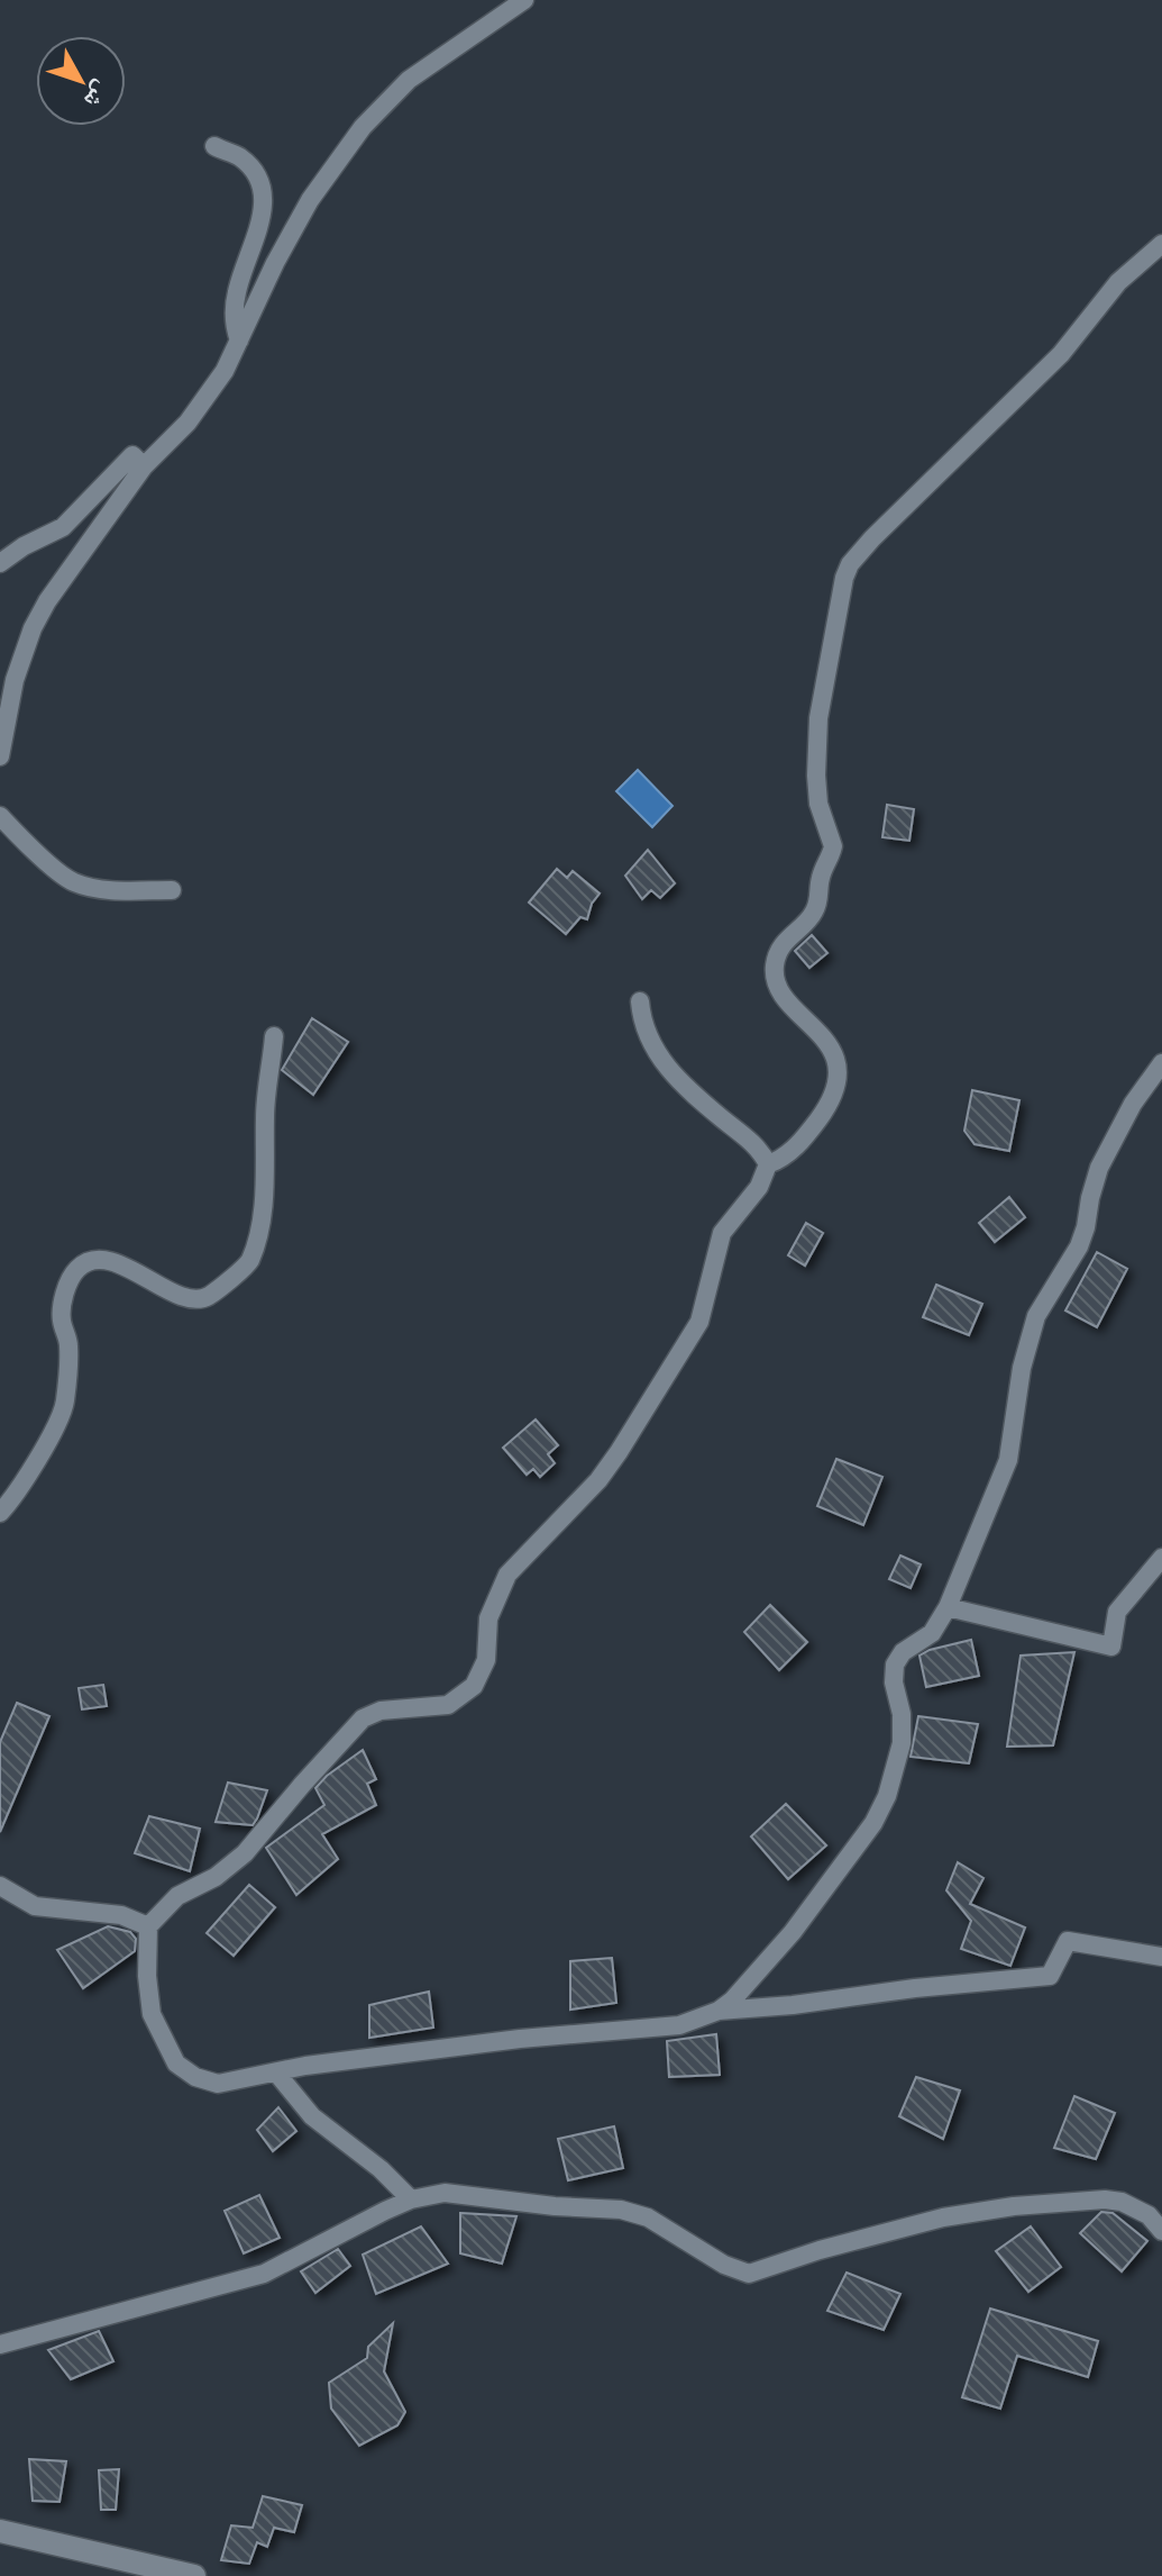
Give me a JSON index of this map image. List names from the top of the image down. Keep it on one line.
{"north":"bottom right"}
